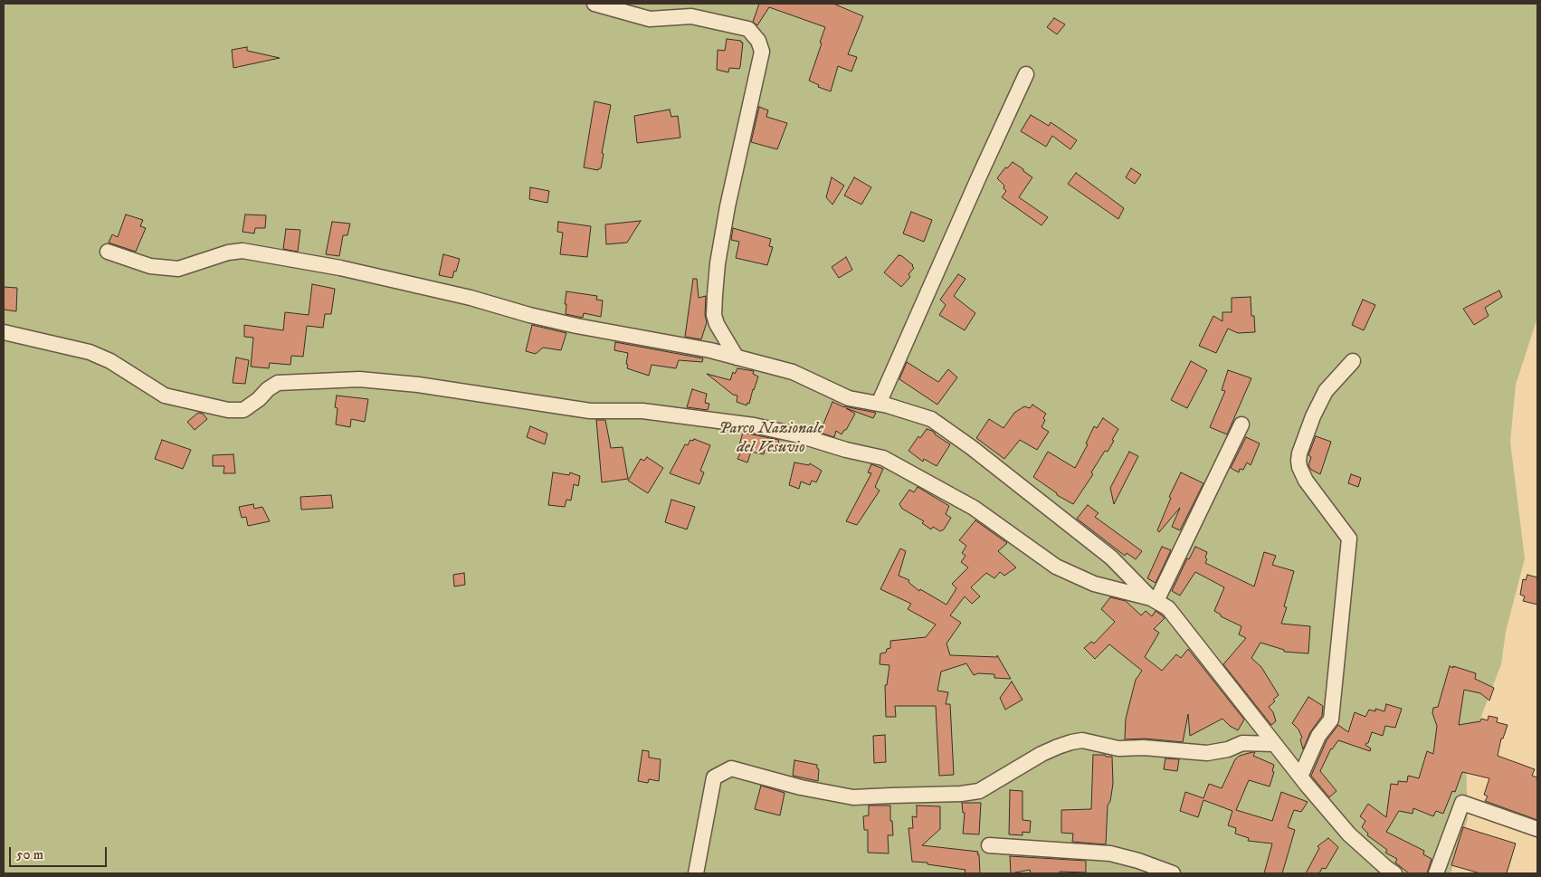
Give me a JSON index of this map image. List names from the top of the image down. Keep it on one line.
{"parks":["Parco Nazionale del Vesuvio"],"scale_bar":"50 m"}
